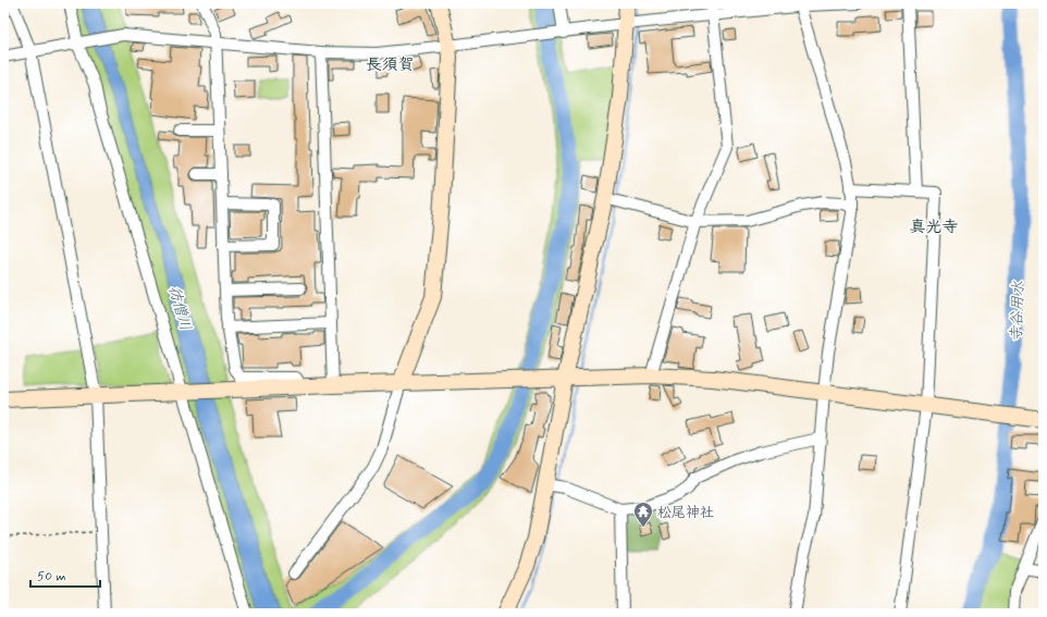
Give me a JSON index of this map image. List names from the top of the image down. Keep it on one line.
{"districts":["長須賀","真光寺"],"water":["彷僧川","寺谷用水"],"places":{"temple":["松尾神社"]},"scale_bar":"50 m"}
